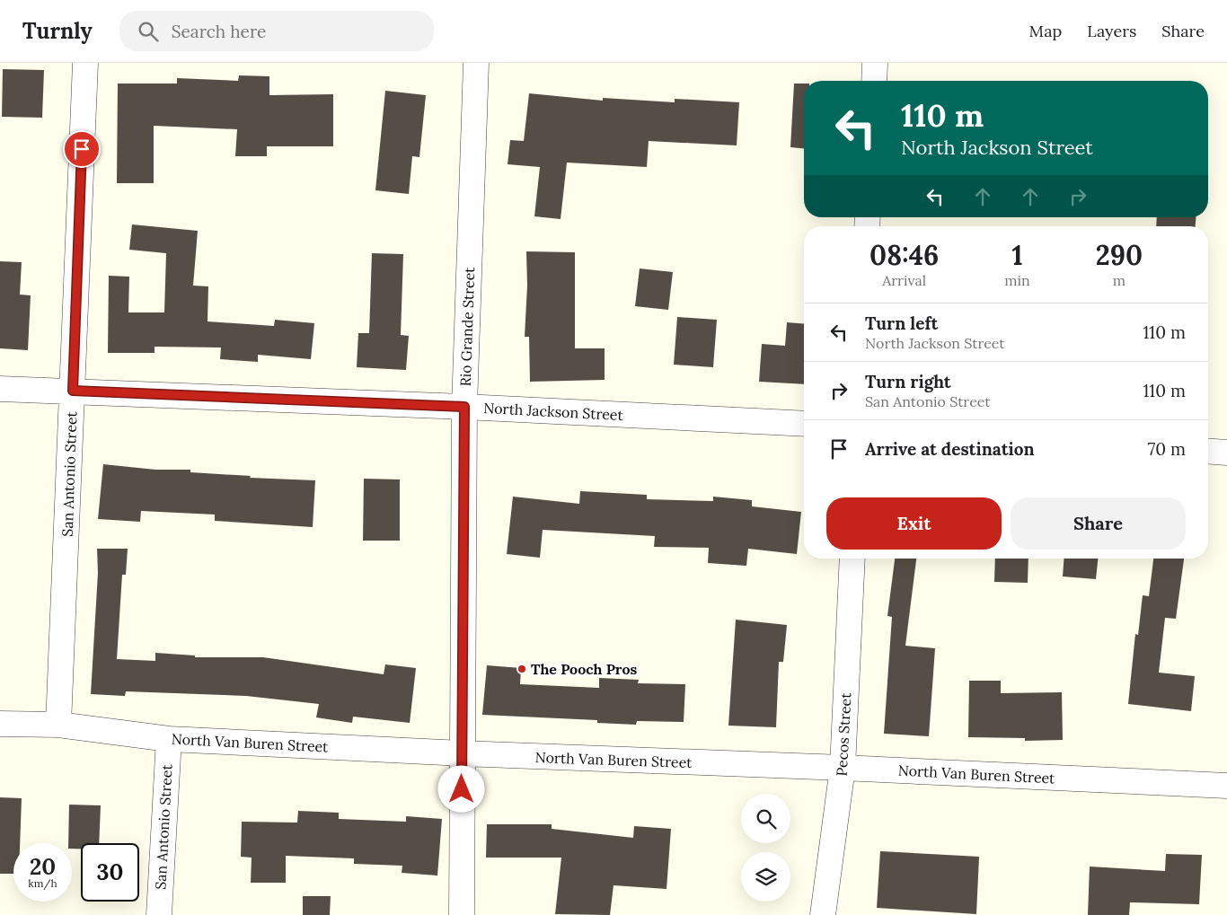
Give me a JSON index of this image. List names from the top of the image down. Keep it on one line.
{"streets":{"street":["Rio Grande Street","North Jackson Street","San Antonio Street","Pecos Street","North Van Buren Street"]},"crossings":[["Rio Grande Street","North Jackson Street"],["Rio Grande Street","North Van Buren Street"],["North Jackson Street","San Antonio Street"],["San Antonio Street","North Van Buren Street"],["Pecos Street","North Van Buren Street"]],"places":["The Pooch Pros"],"page":{"header":"Turnly","search":"Search here","nav":["Map","Layers","Share"],"turn":["110 m","North Jackson Street"],"eta":["08:46","Arrival","1","min","290","m"],"list":[{"name":"Turn left","note":"North Jackson Street","value":"110 m"},{"name":"Turn right","note":"San Antonio Street","value":"110 m"},{"name":"Arrive at destination","value":"70 m"}],"buttons":["Exit","Share"],"speed":"20 km/h","limit":"30"}}
